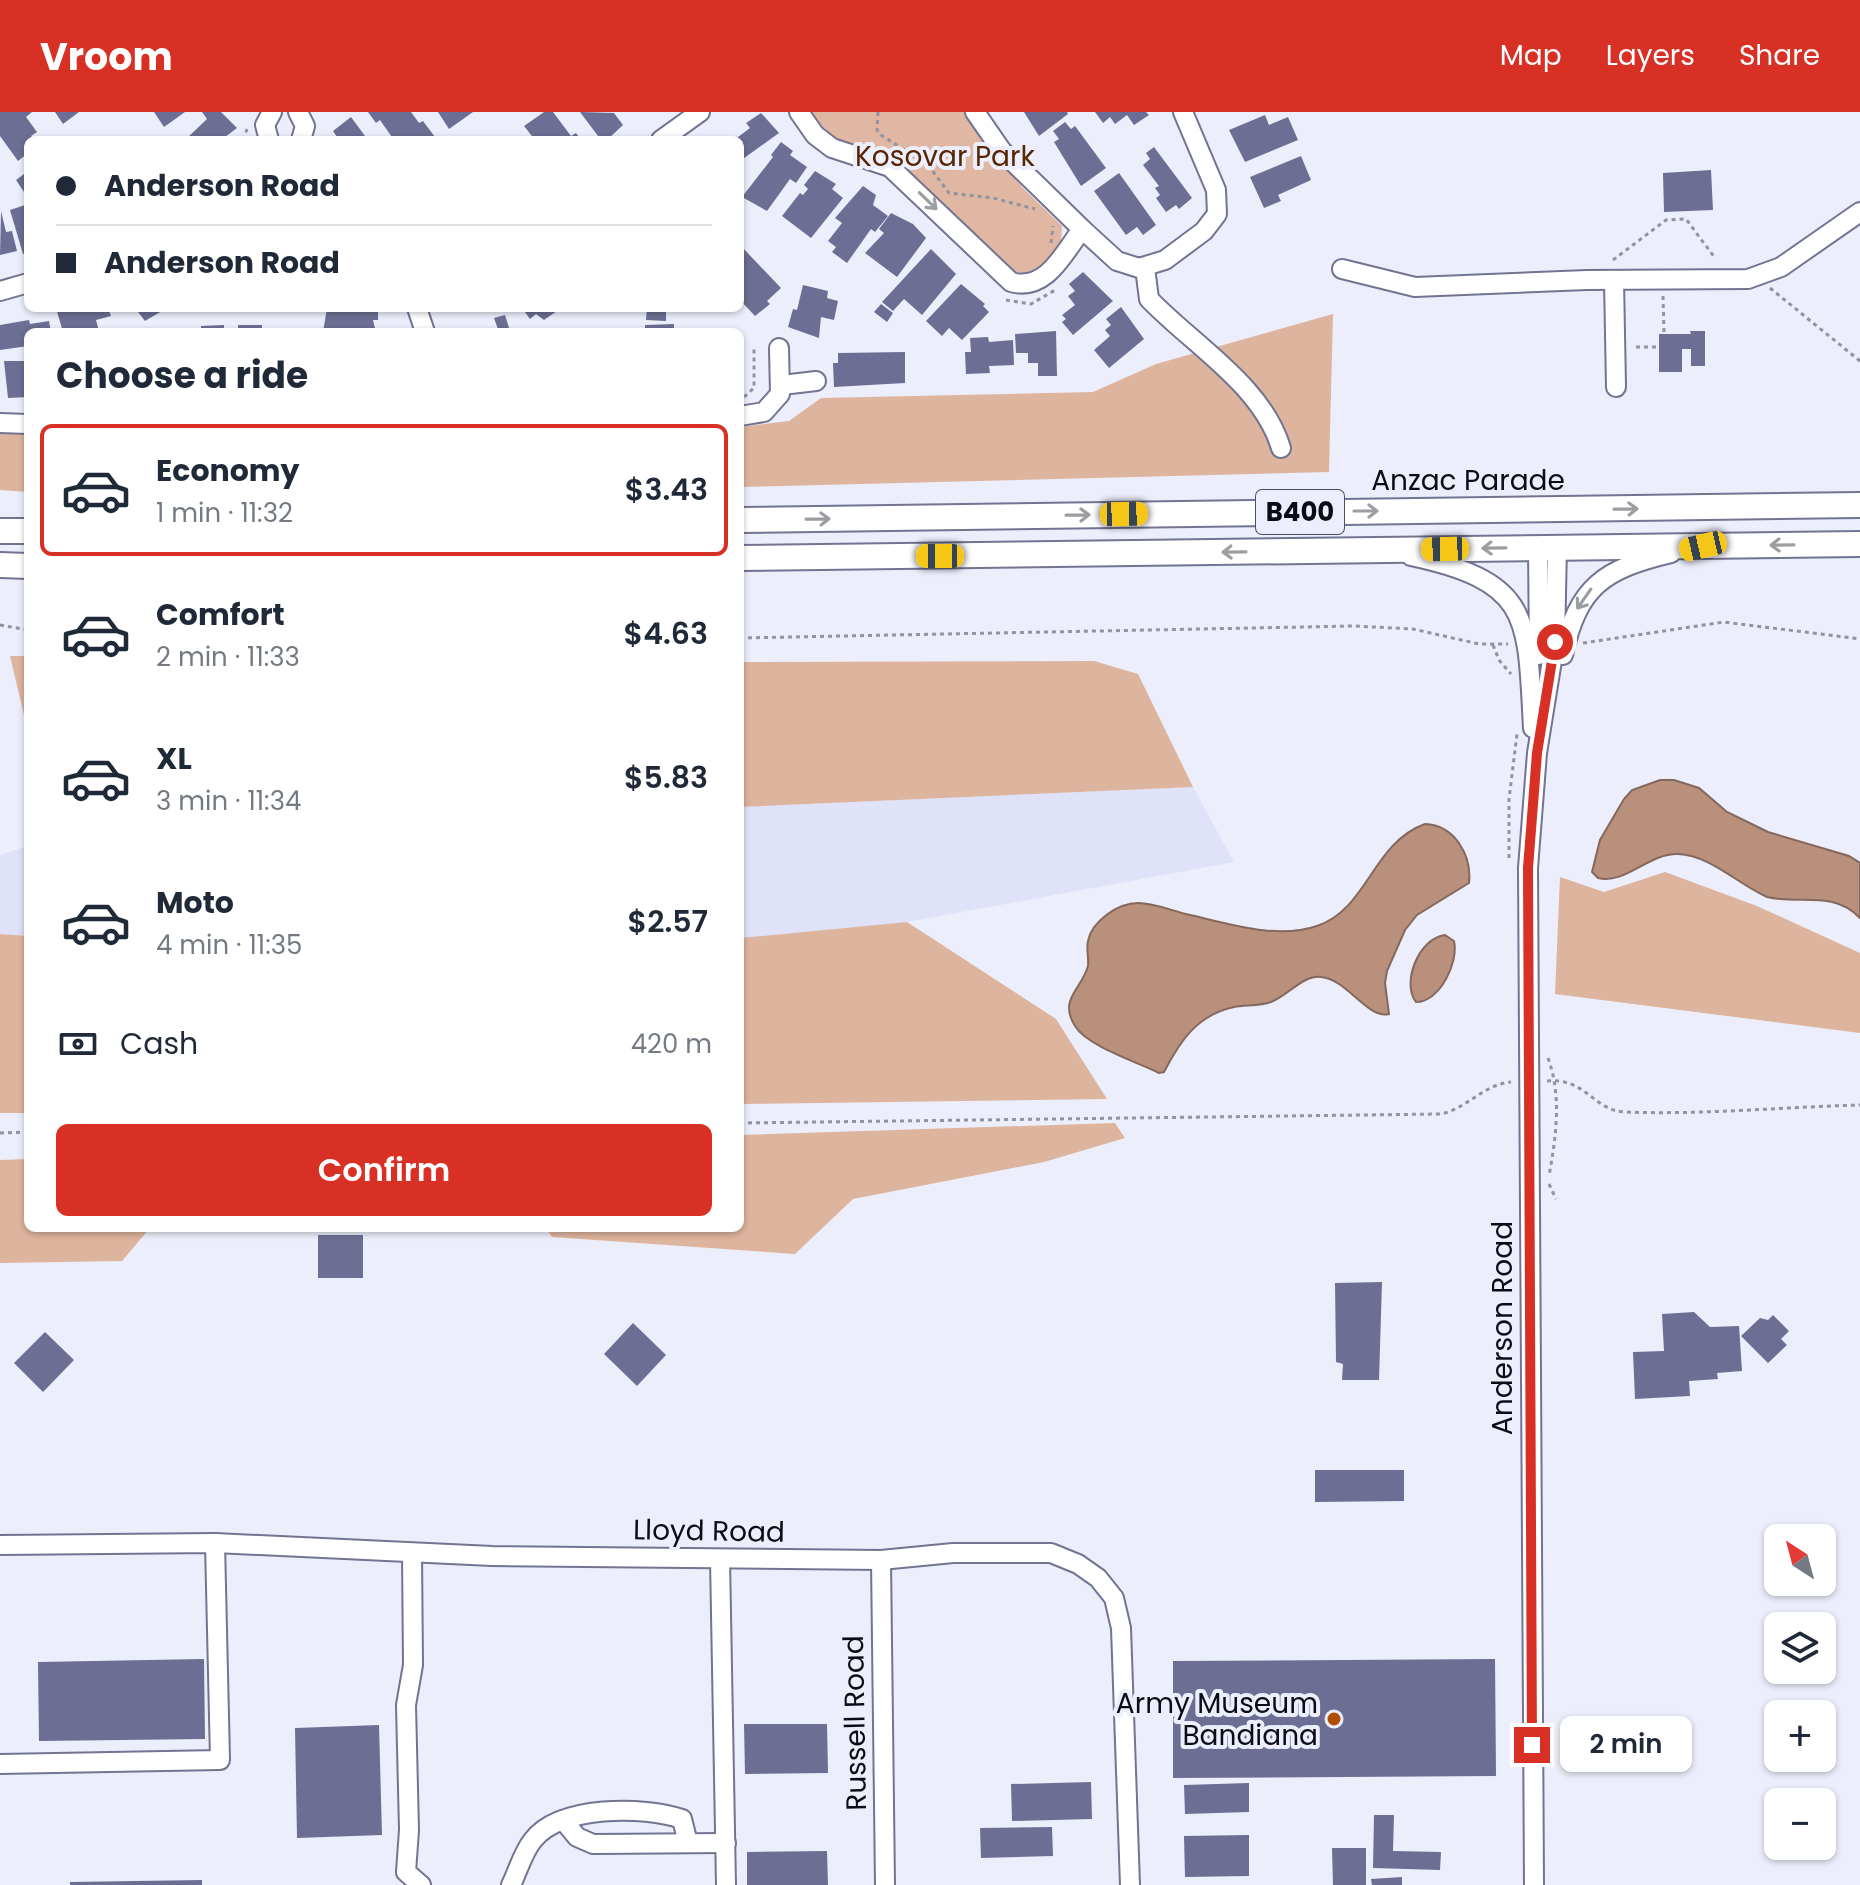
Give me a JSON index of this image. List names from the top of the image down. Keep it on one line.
{"streets":{"main road":["Anzac Parade","B400"],"street":["Anderson Road","Lloyd Road","Russell Road"]},"crossings":[["B400","Anderson Road"],["Lloyd Road","Russell Road"]],"parks":["Kosovar Park"],"places":["Army Museum Bandiana"],"north":"top left","page":{"header":"Vroom","nav":["Map","Layers","Share"],"banner":["Anderson Road","Anderson Road"],"heading":"Choose a ride","list":[{"name":"Economy","note":"1 min · 11:32","value":"$3.43"},{"name":"Comfort","note":"2 min · 11:33","value":"$4.63"},{"name":"XL","note":"3 min · 11:34","value":"$5.83"},{"name":"Moto","note":"4 min · 11:35","value":"$2.57"}],"pay":["Cash","420 m"],"buttons":"Confirm","map_buttons":["+","−"],"bubble":"2 min"}}
